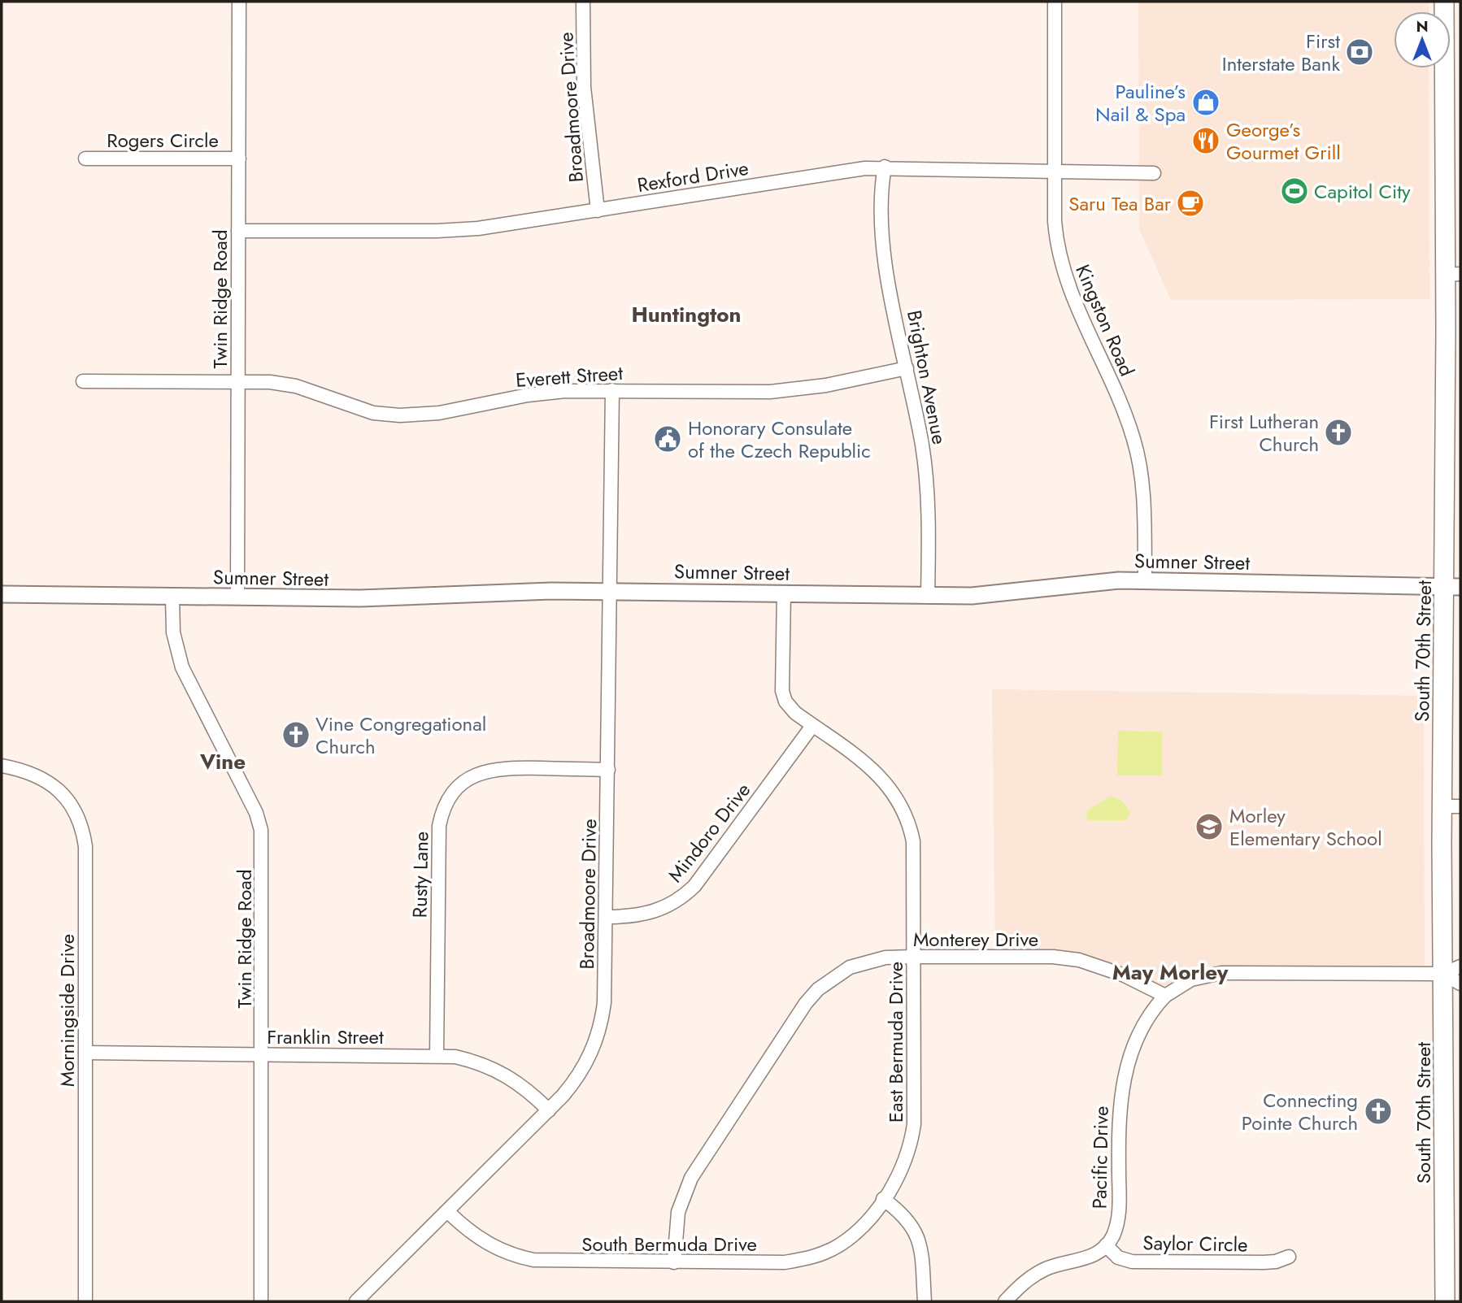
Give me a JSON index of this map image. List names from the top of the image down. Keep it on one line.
{"streets":{"main road":["South 70th Street"],"street":["Broadmoore Drive","Rogers Circle","Rexford Drive","Twin Ridge Road","Kingston Road","Everett Street","Brighton Avenue","Sumner Street","Mindoro Drive","Rusty Lane","Monterey Drive","Morningside Drive","Franklin Street","East Bermuda Drive","Pacific Drive","South Bermuda Drive","Saylor Circle"]},"crossings":[["Broadmoore Drive","Rexford Drive"],["Broadmoore Drive","Everett Street"],["Broadmoore Drive","Sumner Street"],["Broadmoore Drive","Mindoro Drive"],["Broadmoore Drive","Rusty Lane"],["Broadmoore Drive","Franklin Street"],["Broadmoore Drive","South Bermuda Drive"],["Rogers Circle","Twin Ridge Road"],["Rexford Drive","Twin Ridge Road"],["Rexford Drive","Kingston Road"],["Rexford Drive","Brighton Avenue"],["Twin Ridge Road","Everett Street"],["Twin Ridge Road","Sumner Street"],["Twin Ridge Road","Franklin Street"],["Kingston Road","Sumner Street"],["Everett Street","Brighton Avenue"],["Brighton Avenue","Sumner Street"],["Sumner Street","South 70th Street"],["Sumner Street","East Bermuda Drive"],["Mindoro Drive","East Bermuda Drive"],["Rusty Lane","Franklin Street"],["Monterey Drive","East Bermuda Drive"],["Monterey Drive","Pacific Drive"],["Monterey Drive","South Bermuda Drive"],["Morningside Drive","Franklin Street"],["East Bermuda Drive","South Bermuda Drive"],["Pacific Drive","Saylor Circle"]],"districts":["Huntington","Vine","May Morley"],"places":{"bank":["First Interstate Bank"],"shop":["Pauline’s Nail & Spa"],"restaurant":["George’s Gourmet Grill"],"sports":["Capitol City"],"cafe":["Saru Tea Bar"],"church":["First Lutheran Church","Vine Congregational Church","Connecting Pointe Church"],"public building":["Honorary Consulate of the Czech Republic"],"school or university":["Morley Elementary School"]},"north":"top"}
